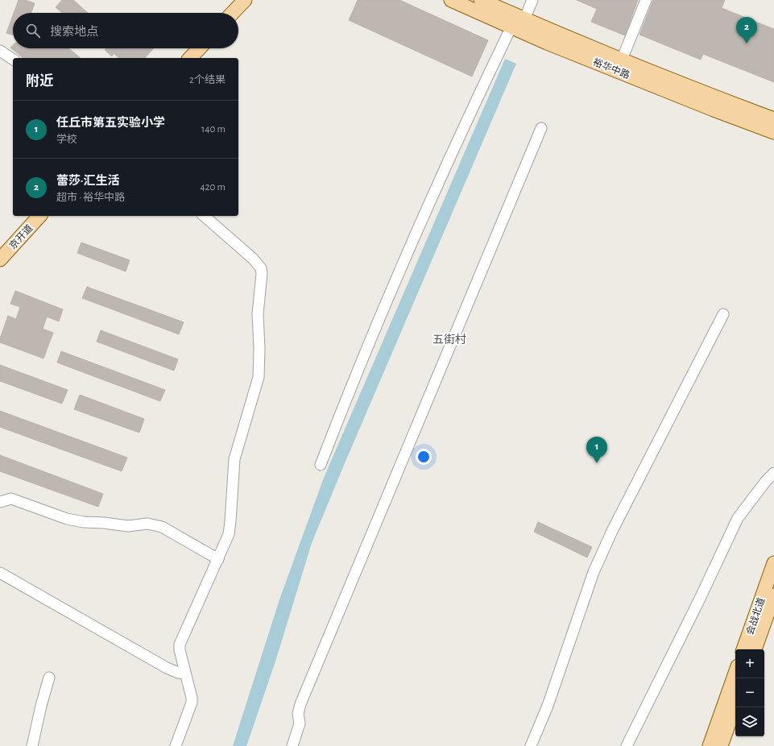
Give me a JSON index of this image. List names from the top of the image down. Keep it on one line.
{"streets":{"main road":["裕华中路","京开道","会战北道"]},"districts":["五街村"],"page":{"search":"搜索地点","pins":["2","1"],"heading":["附近","2个结果"],"list":[{"mark":"1","name":"任丘市第五实验小学","note":"学校","value":"140 m"},{"mark":"2","name":"蕾莎·汇生活","note":"超市 · 裕华中路","value":"420 m"}],"map_buttons":["+","−"]}}
